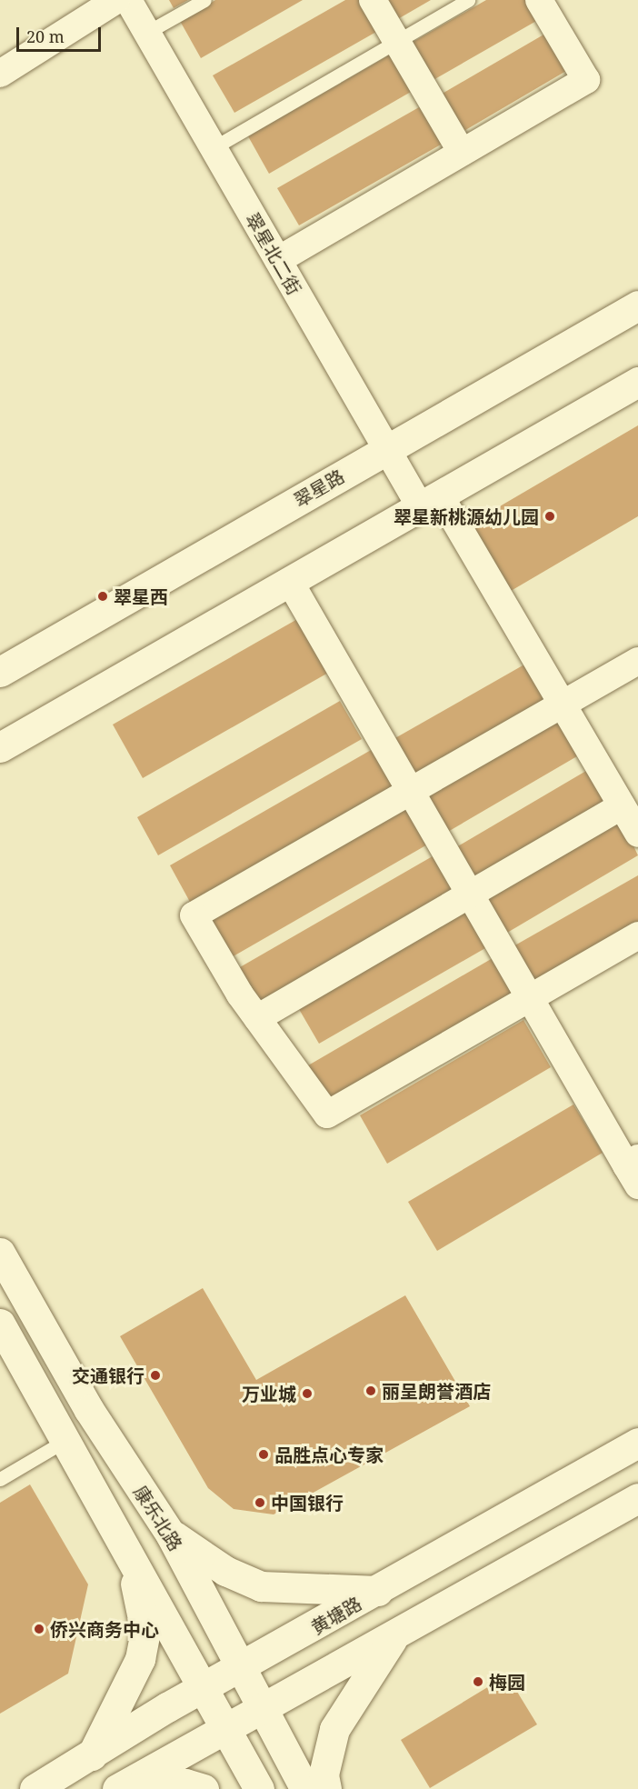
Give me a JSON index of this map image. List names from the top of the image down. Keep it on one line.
{"streets":{"main road":["翠星路","康乐北路","黄塘路"],"street":["翠星北二街"]},"crossings":[["翠星北二街","翠星路"],["康乐北路","黄塘路"]],"places":["翠星新桃源幼儿园","翠星西","交通银行","丽呈朗誉酒店","万业城","品胜点心专家","中国银行","侨兴商务中心","梅园"],"scale_bar":"20 m"}
